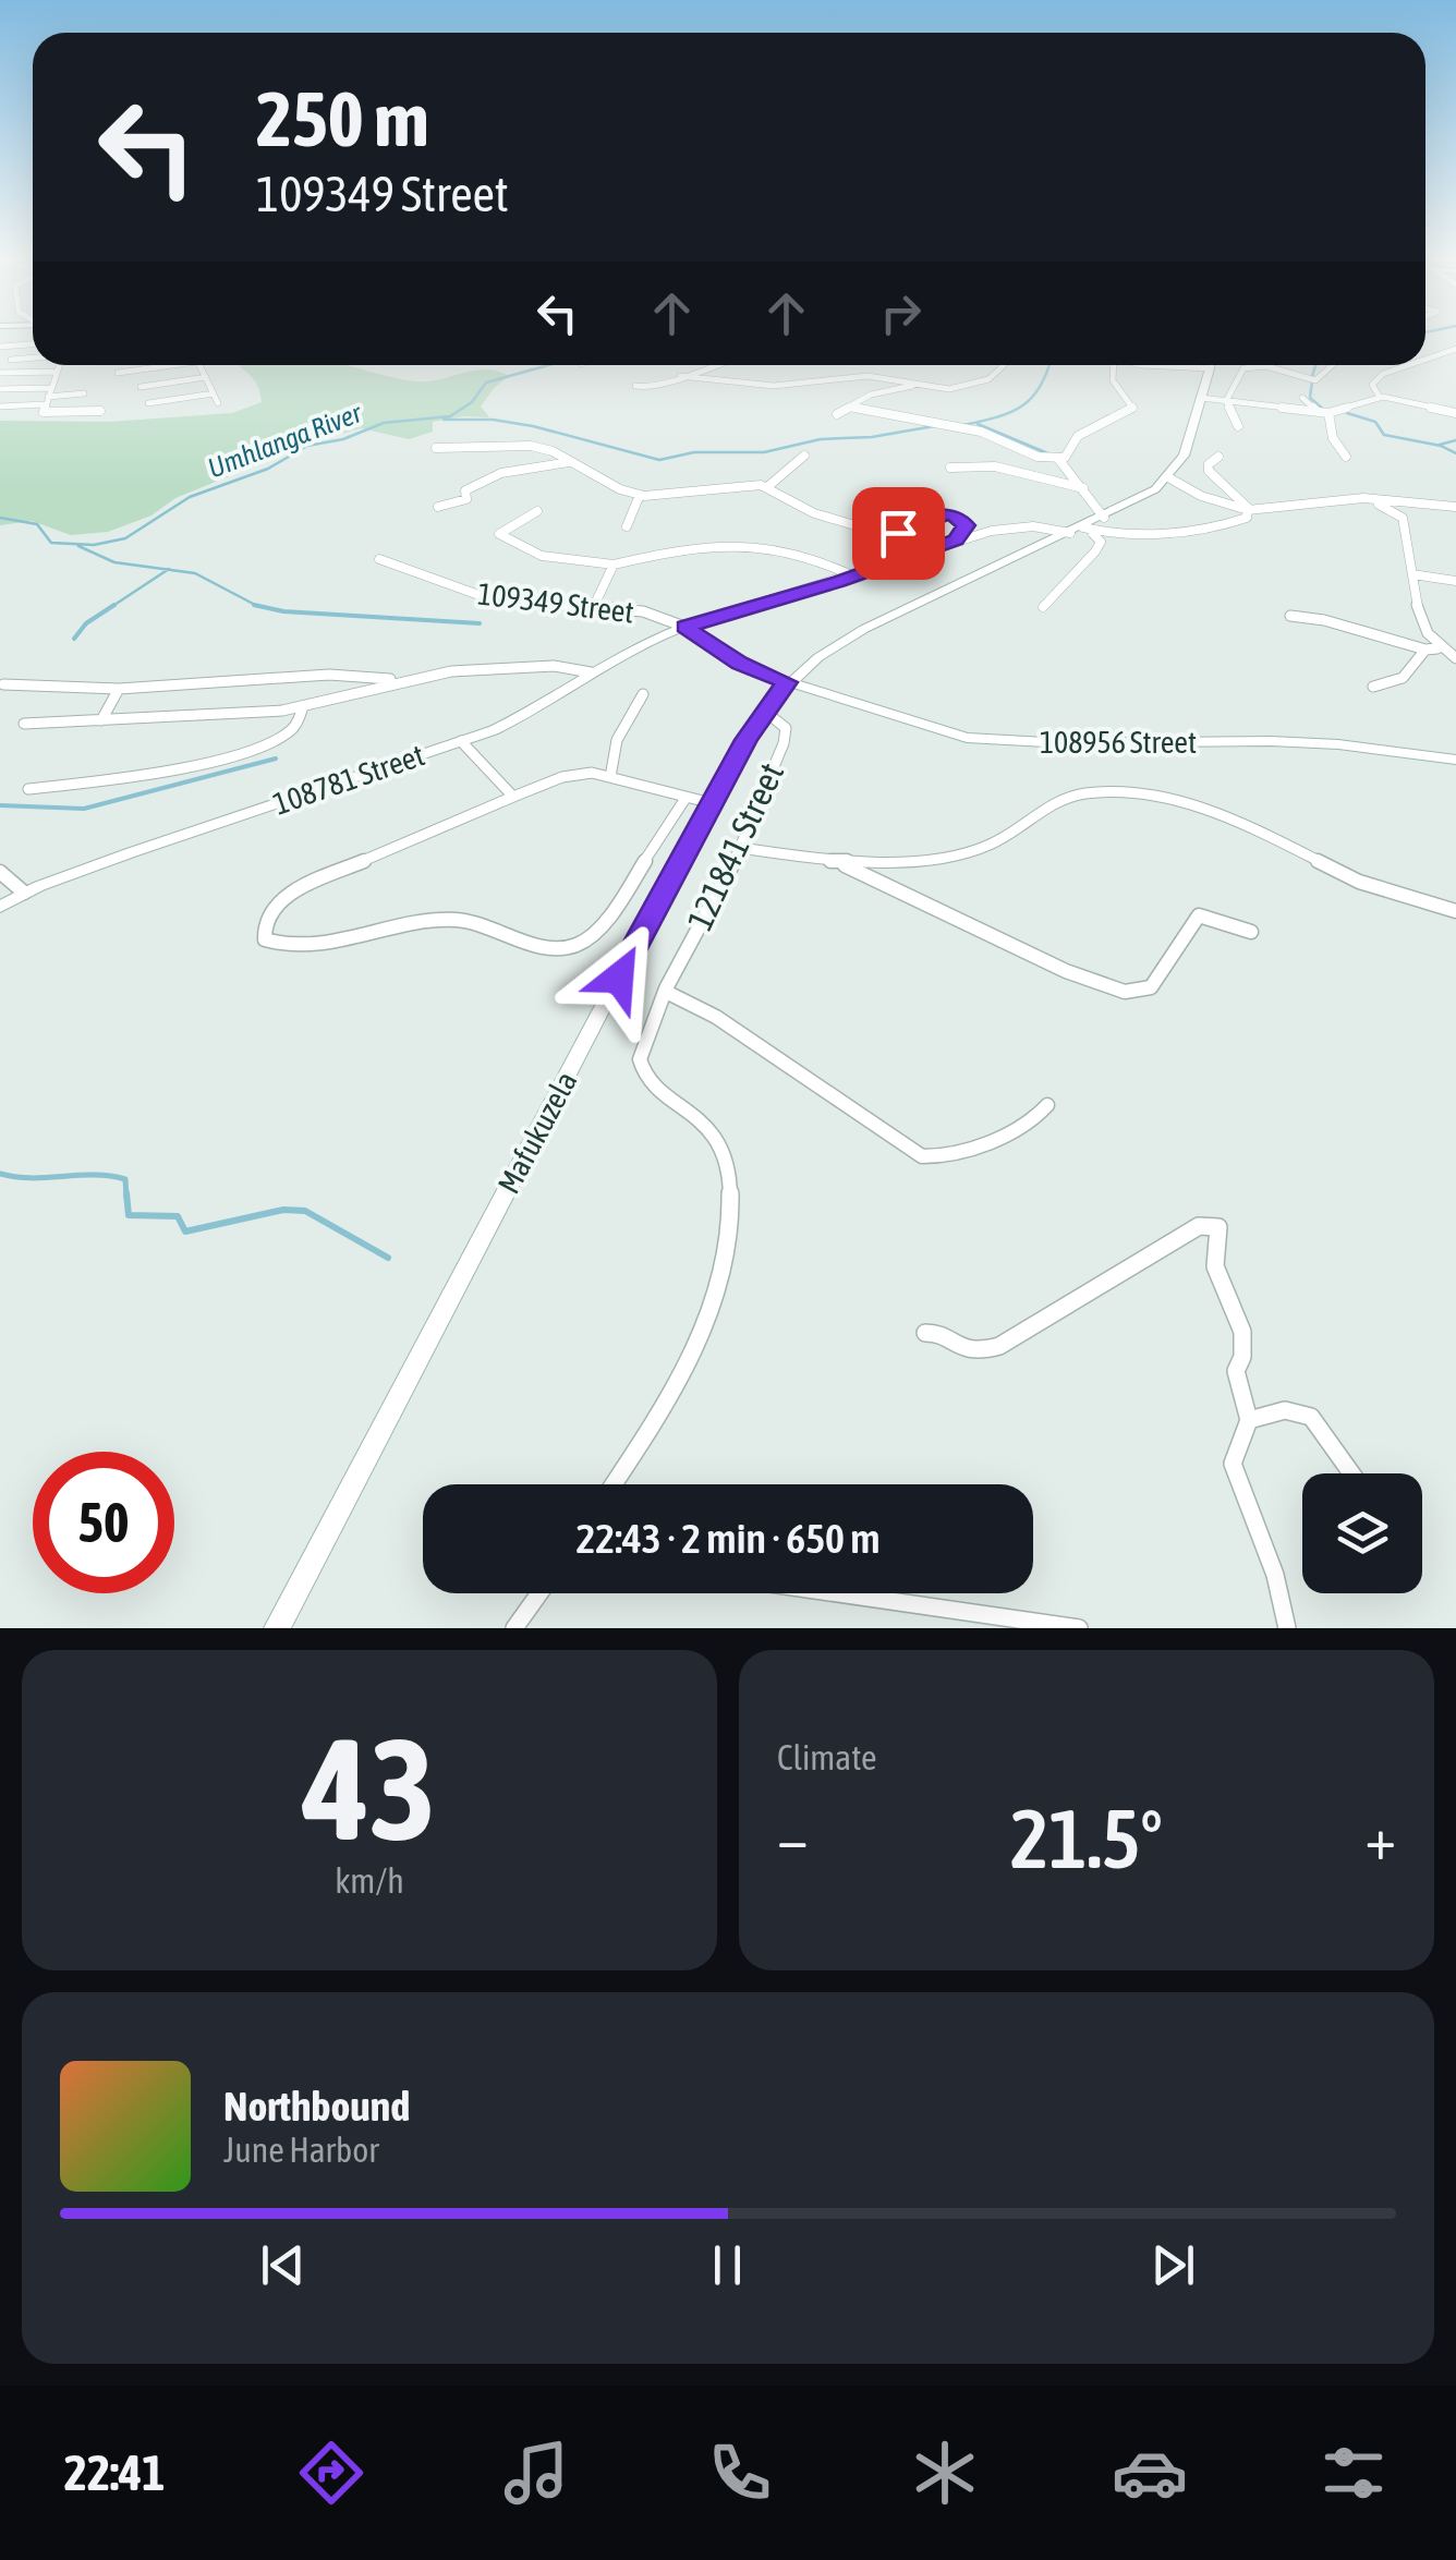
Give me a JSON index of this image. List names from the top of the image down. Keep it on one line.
{"streets":{"main road":["109349 Street","108956 Street","108781 Street","Mafukuzela"],"street":["121841 Street"]},"crossings":[["109349 Street","108956 Street"],["109349 Street","108781 Street"],["109349 Street","Mafukuzela"],["108956 Street","Mafukuzela"],["121841 Street","Mafukuzela"]],"water":["Umhlanga River"],"page":{"turn":["250 m","109349 Street"],"limit":"50","trip":"22:43 · 2 min · 650 m","tile":[["43","km/h"],"Climate"],"heat":["−","21.5°","+"],"song":["Northbound","June Harbor"],"tabs":"22:41"}}
